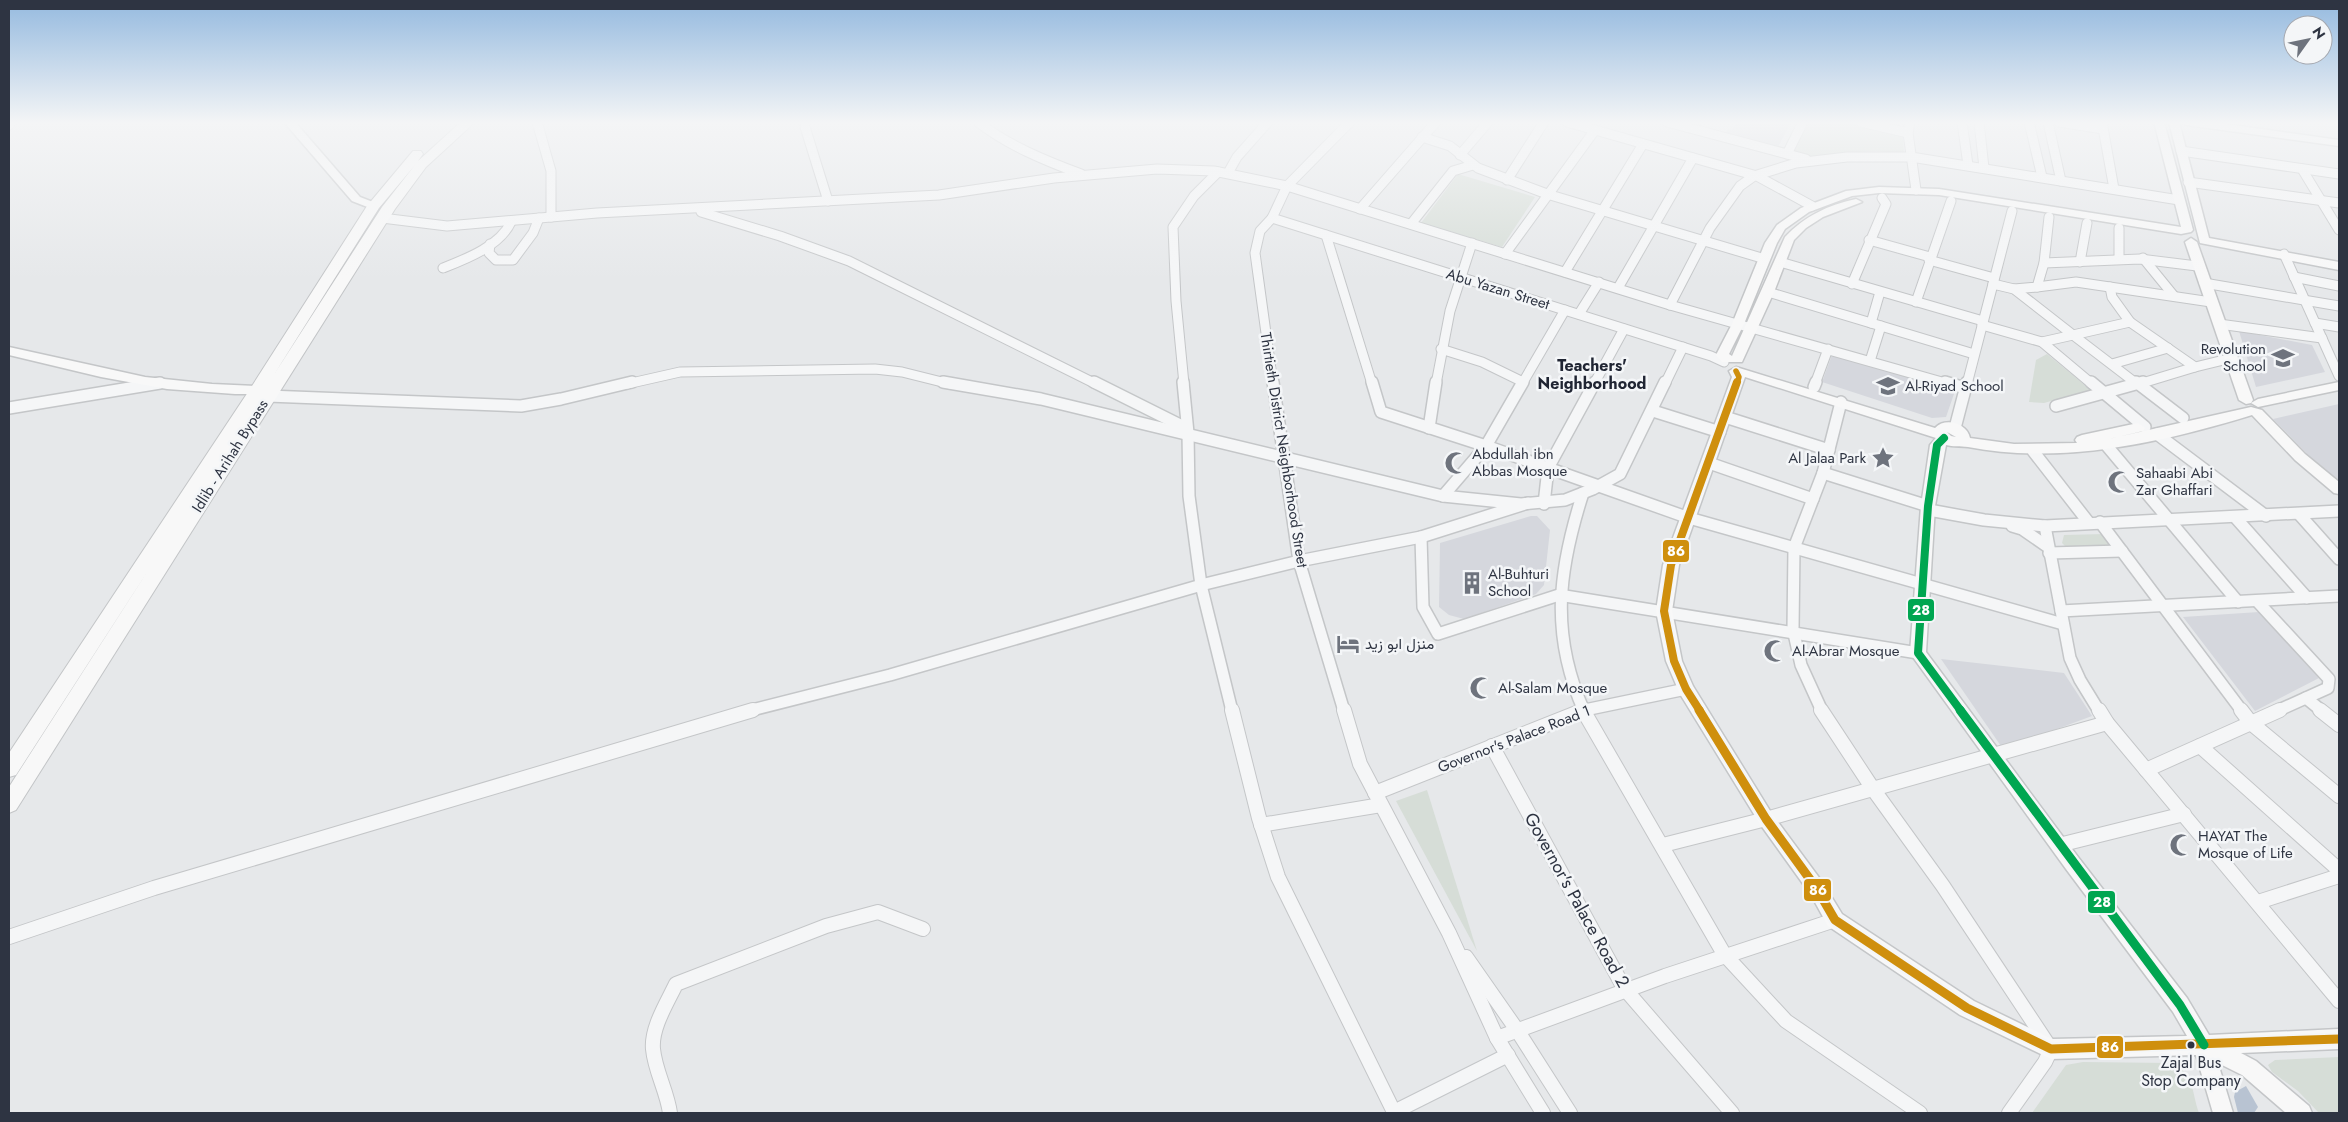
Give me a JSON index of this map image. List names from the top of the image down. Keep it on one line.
{"streets":{"main road":["Idlib - Arihah Bypass"],"street":["Abu Yazan Street","Thirtieth District Neighborhood Street","Governor's Palace Road 1","Governor's Palace Road 2"]},"crossings":[["Abu Yazan Street","Thirtieth District Neighborhood Street"],["Thirtieth District Neighborhood Street","Governor's Palace Road 1"],["Governor's Palace Road 1","Governor's Palace Road 2"]],"districts":["Teachers' Neighborhood"],"places":{"school or university":["Revolution School","Al-Riyad School"],"place":["Al Jalaa Park"],"mosque":["Abdullah ibn Abbas Mosque","Sahaabi Abi Zar Ghaffari","Al-Abrar Mosque","Al-Salam Mosque","HAYAT The Mosque of Life"],"building":["Al-Buhturi School"],"hotel":["منزل ابو زيد"],"other":["Zajal Bus Stop Company"]},"lines":["transit line 86","transit line 28"],"north":"top right"}
